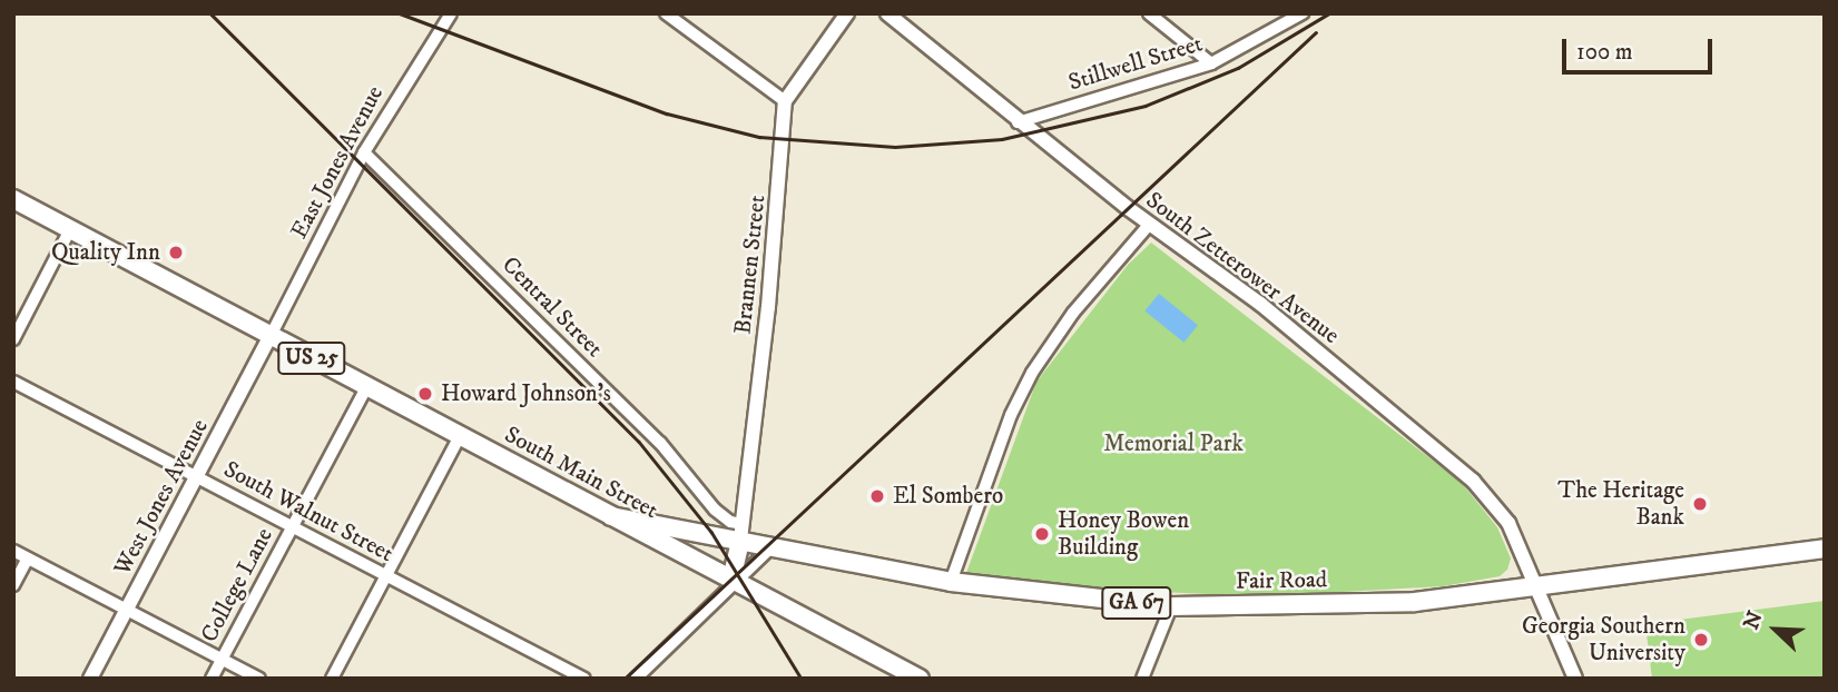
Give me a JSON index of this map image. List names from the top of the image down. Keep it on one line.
{"streets":{"main road":["US 25","South Main Street","Fair Road","GA 67"],"street":["Stillwell Street","East Jones Avenue","Brannen Street","South Zetterower Avenue","Central Street","West Jones Avenue","South Walnut Street","College Lane"]},"crossings":[["Stillwell Street","South Zetterower Avenue"],["East Jones Avenue","Central Street"],["East Jones Avenue","South Main Street"],["East Jones Avenue","West Jones Avenue"],["Brannen Street","Central Street"],["Brannen Street","Fair Road"],["Brannen Street","GA 67"],["South Zetterower Avenue","Fair Road"],["Central Street","Fair Road"],["Central Street","GA 67"],["South Main Street","West Jones Avenue"],["South Main Street","College Lane"],["South Main Street","GA 67"],["West Jones Avenue","South Walnut Street"],["South Walnut Street","College Lane"],["Fair Road","GA 67"]],"parks":["Memorial Park"],"places":["Quality Inn","Howard Johnson's","El Sombero","The Heritage Bank","Honey Bowen Building","Georgia Southern University"],"scale_bar":"100 m","north":"top left"}
